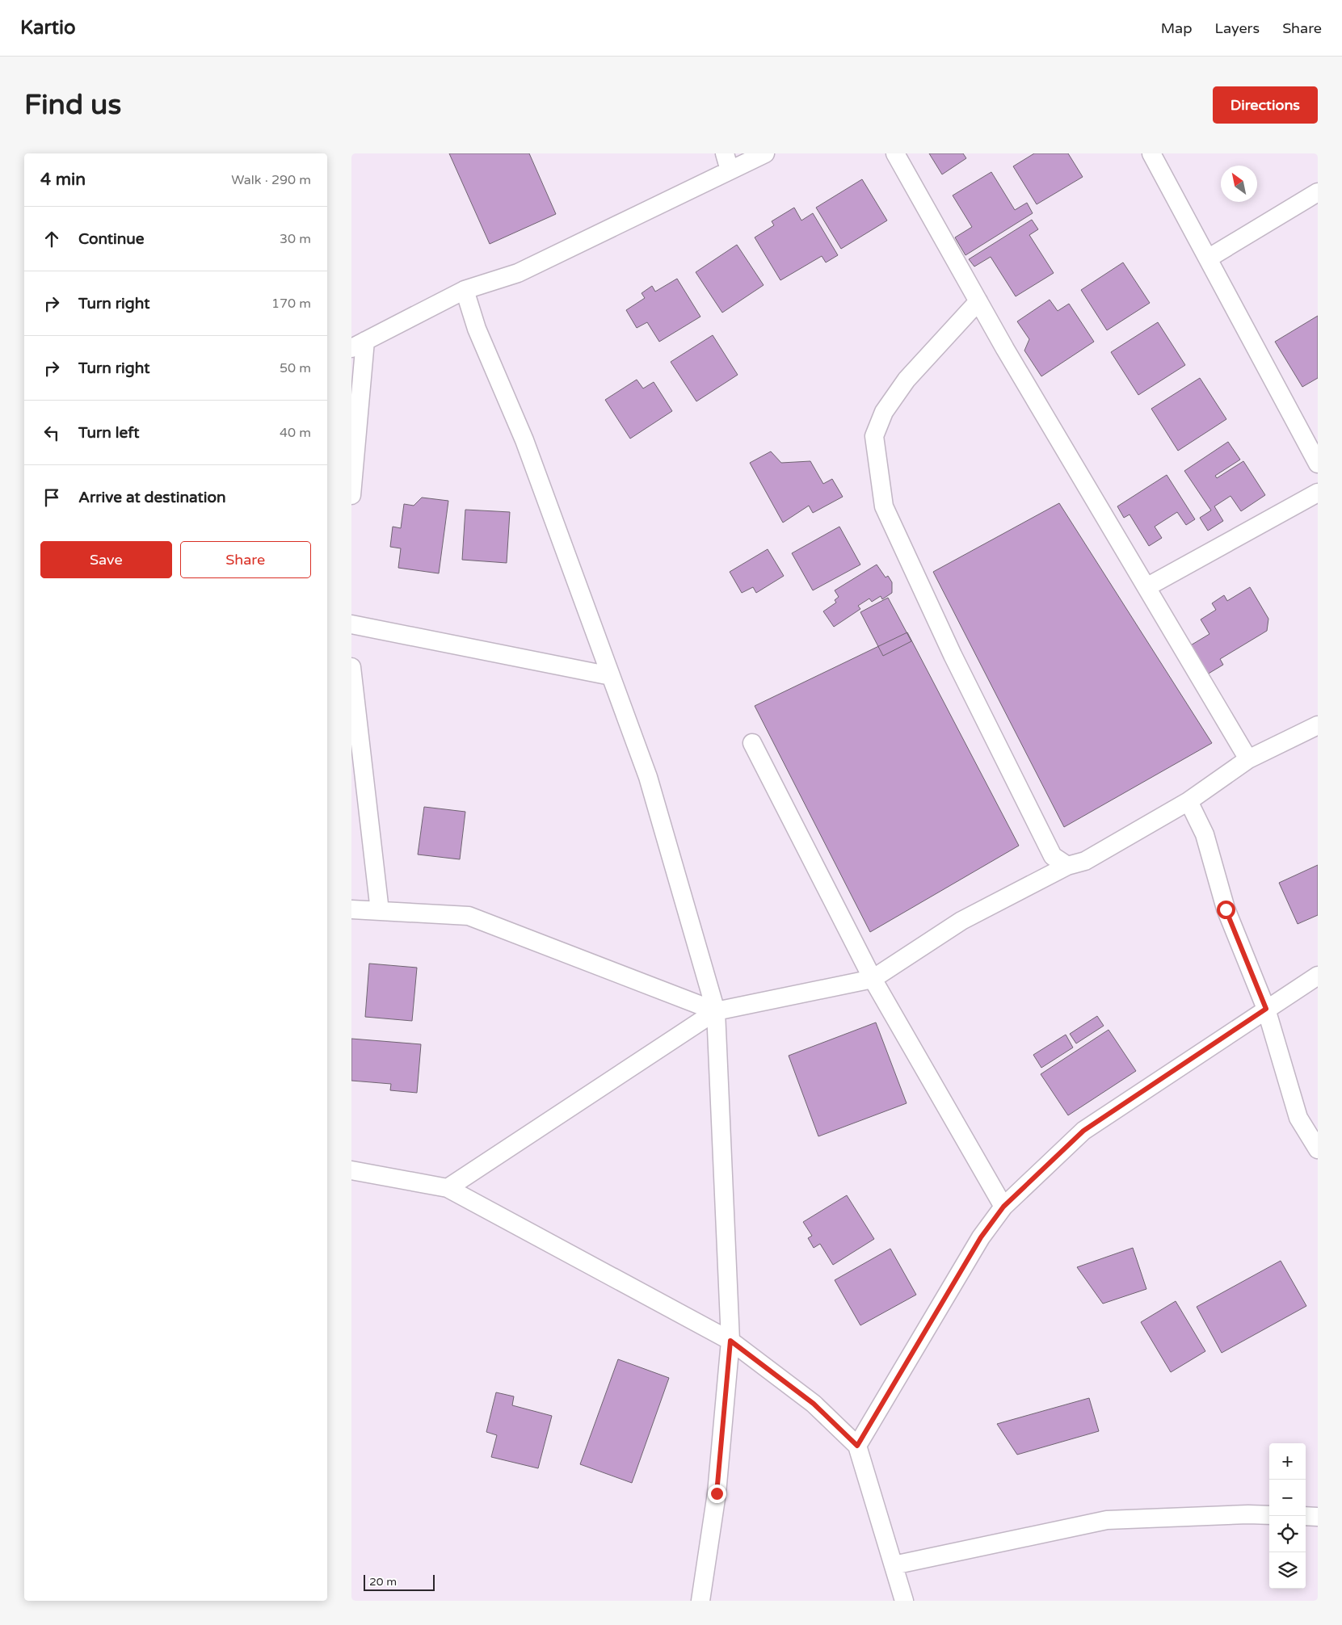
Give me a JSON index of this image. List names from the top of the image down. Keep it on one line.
{"scale_bar":"20 m","north":"top left","page":{"header":"Kartio","nav":["Map","Layers","Share"],"buttons":["Directions",["Save","Share"]],"title":"Find us","heading":["4 min","Walk · 290 m"],"list":[["Continue","30 m"],["Turn right","170 m"],["Turn right","50 m"],["Turn left","40 m"],"Arrive at destination"],"map_buttons":["+","−"],"scale":"20 m"}}
